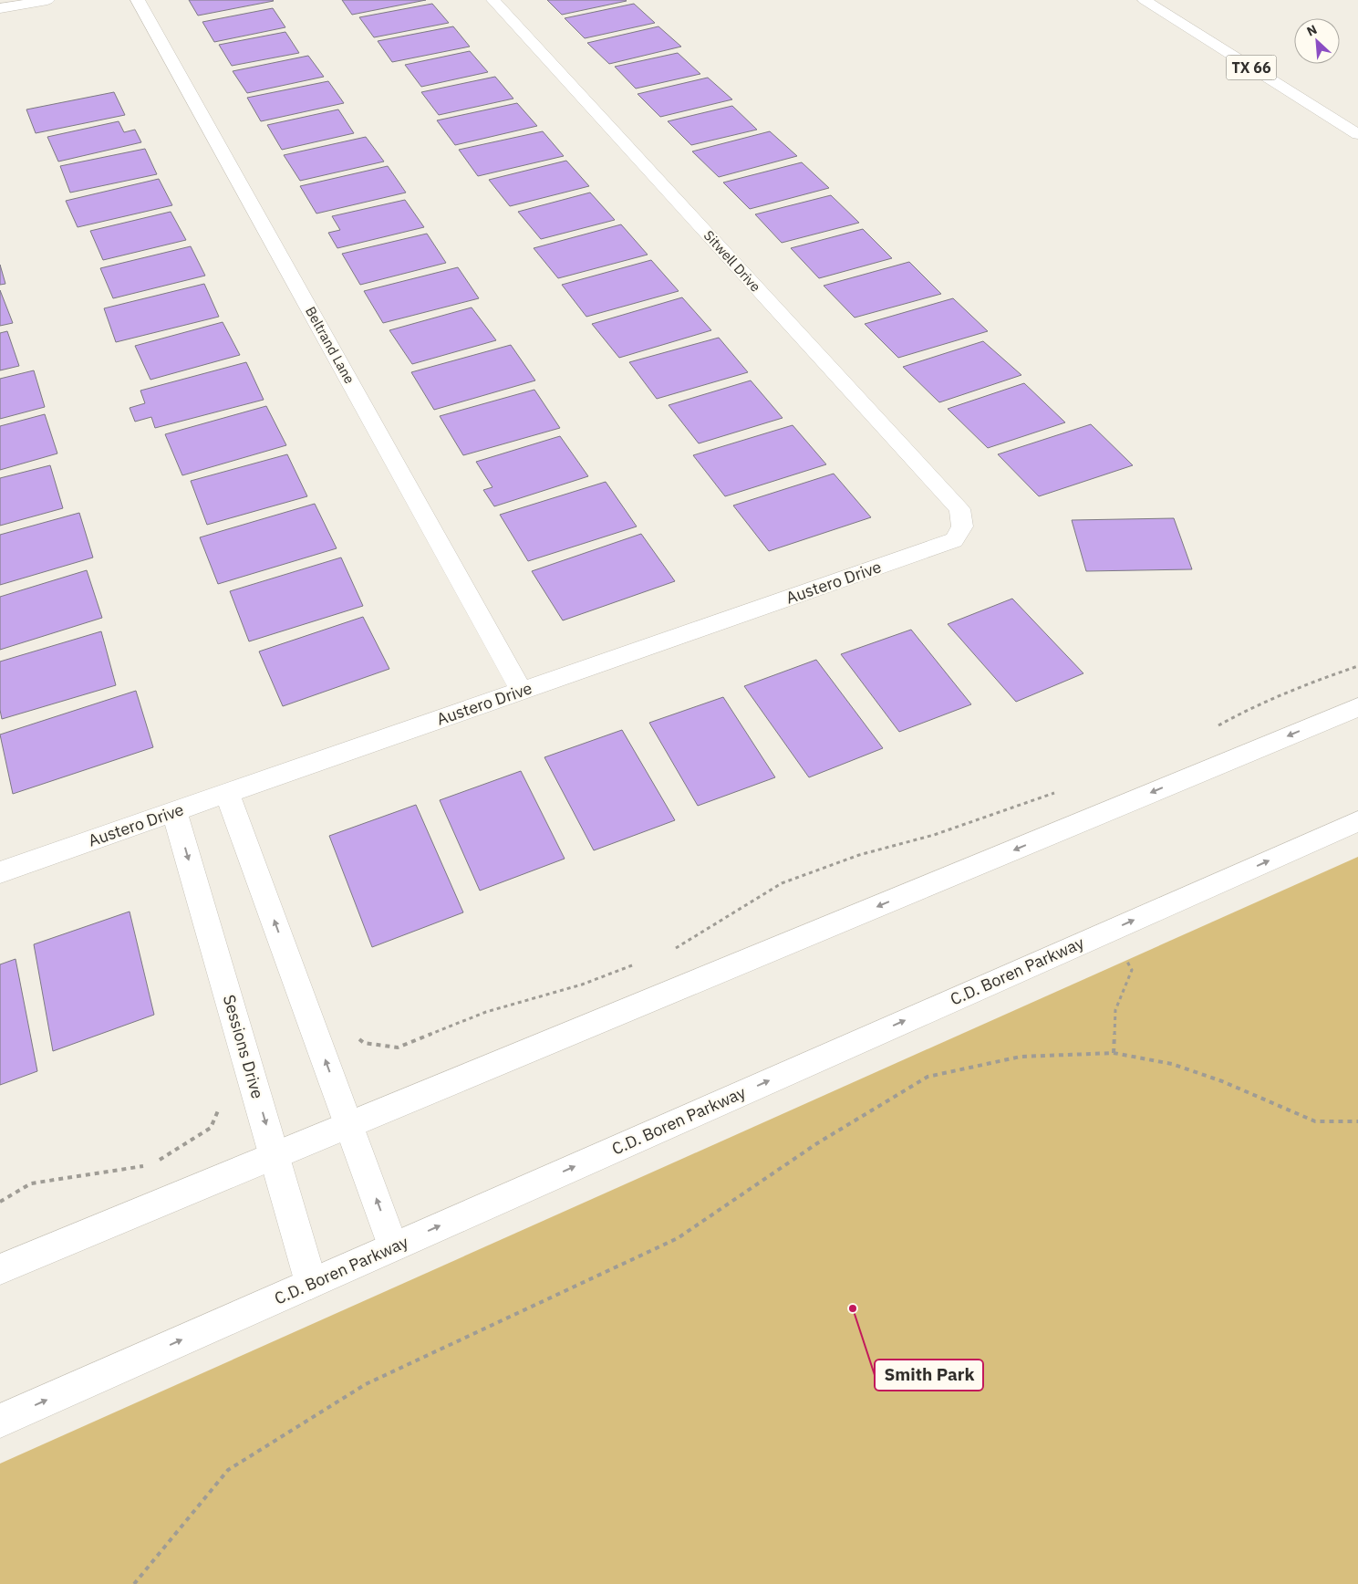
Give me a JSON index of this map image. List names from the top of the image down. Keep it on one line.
{"streets":{"street":["TX 66","Sitwell Drive","Beltrand Lane","Austero Drive","C.D. Boren Parkway","Sessions Drive"]},"crossings":[["Sitwell Drive","Austero Drive"],["Beltrand Lane","Austero Drive"],["Austero Drive","Sessions Drive"],["C.D. Boren Parkway","Sessions Drive"]],"places":["Smith Park"],"north":"top left"}
